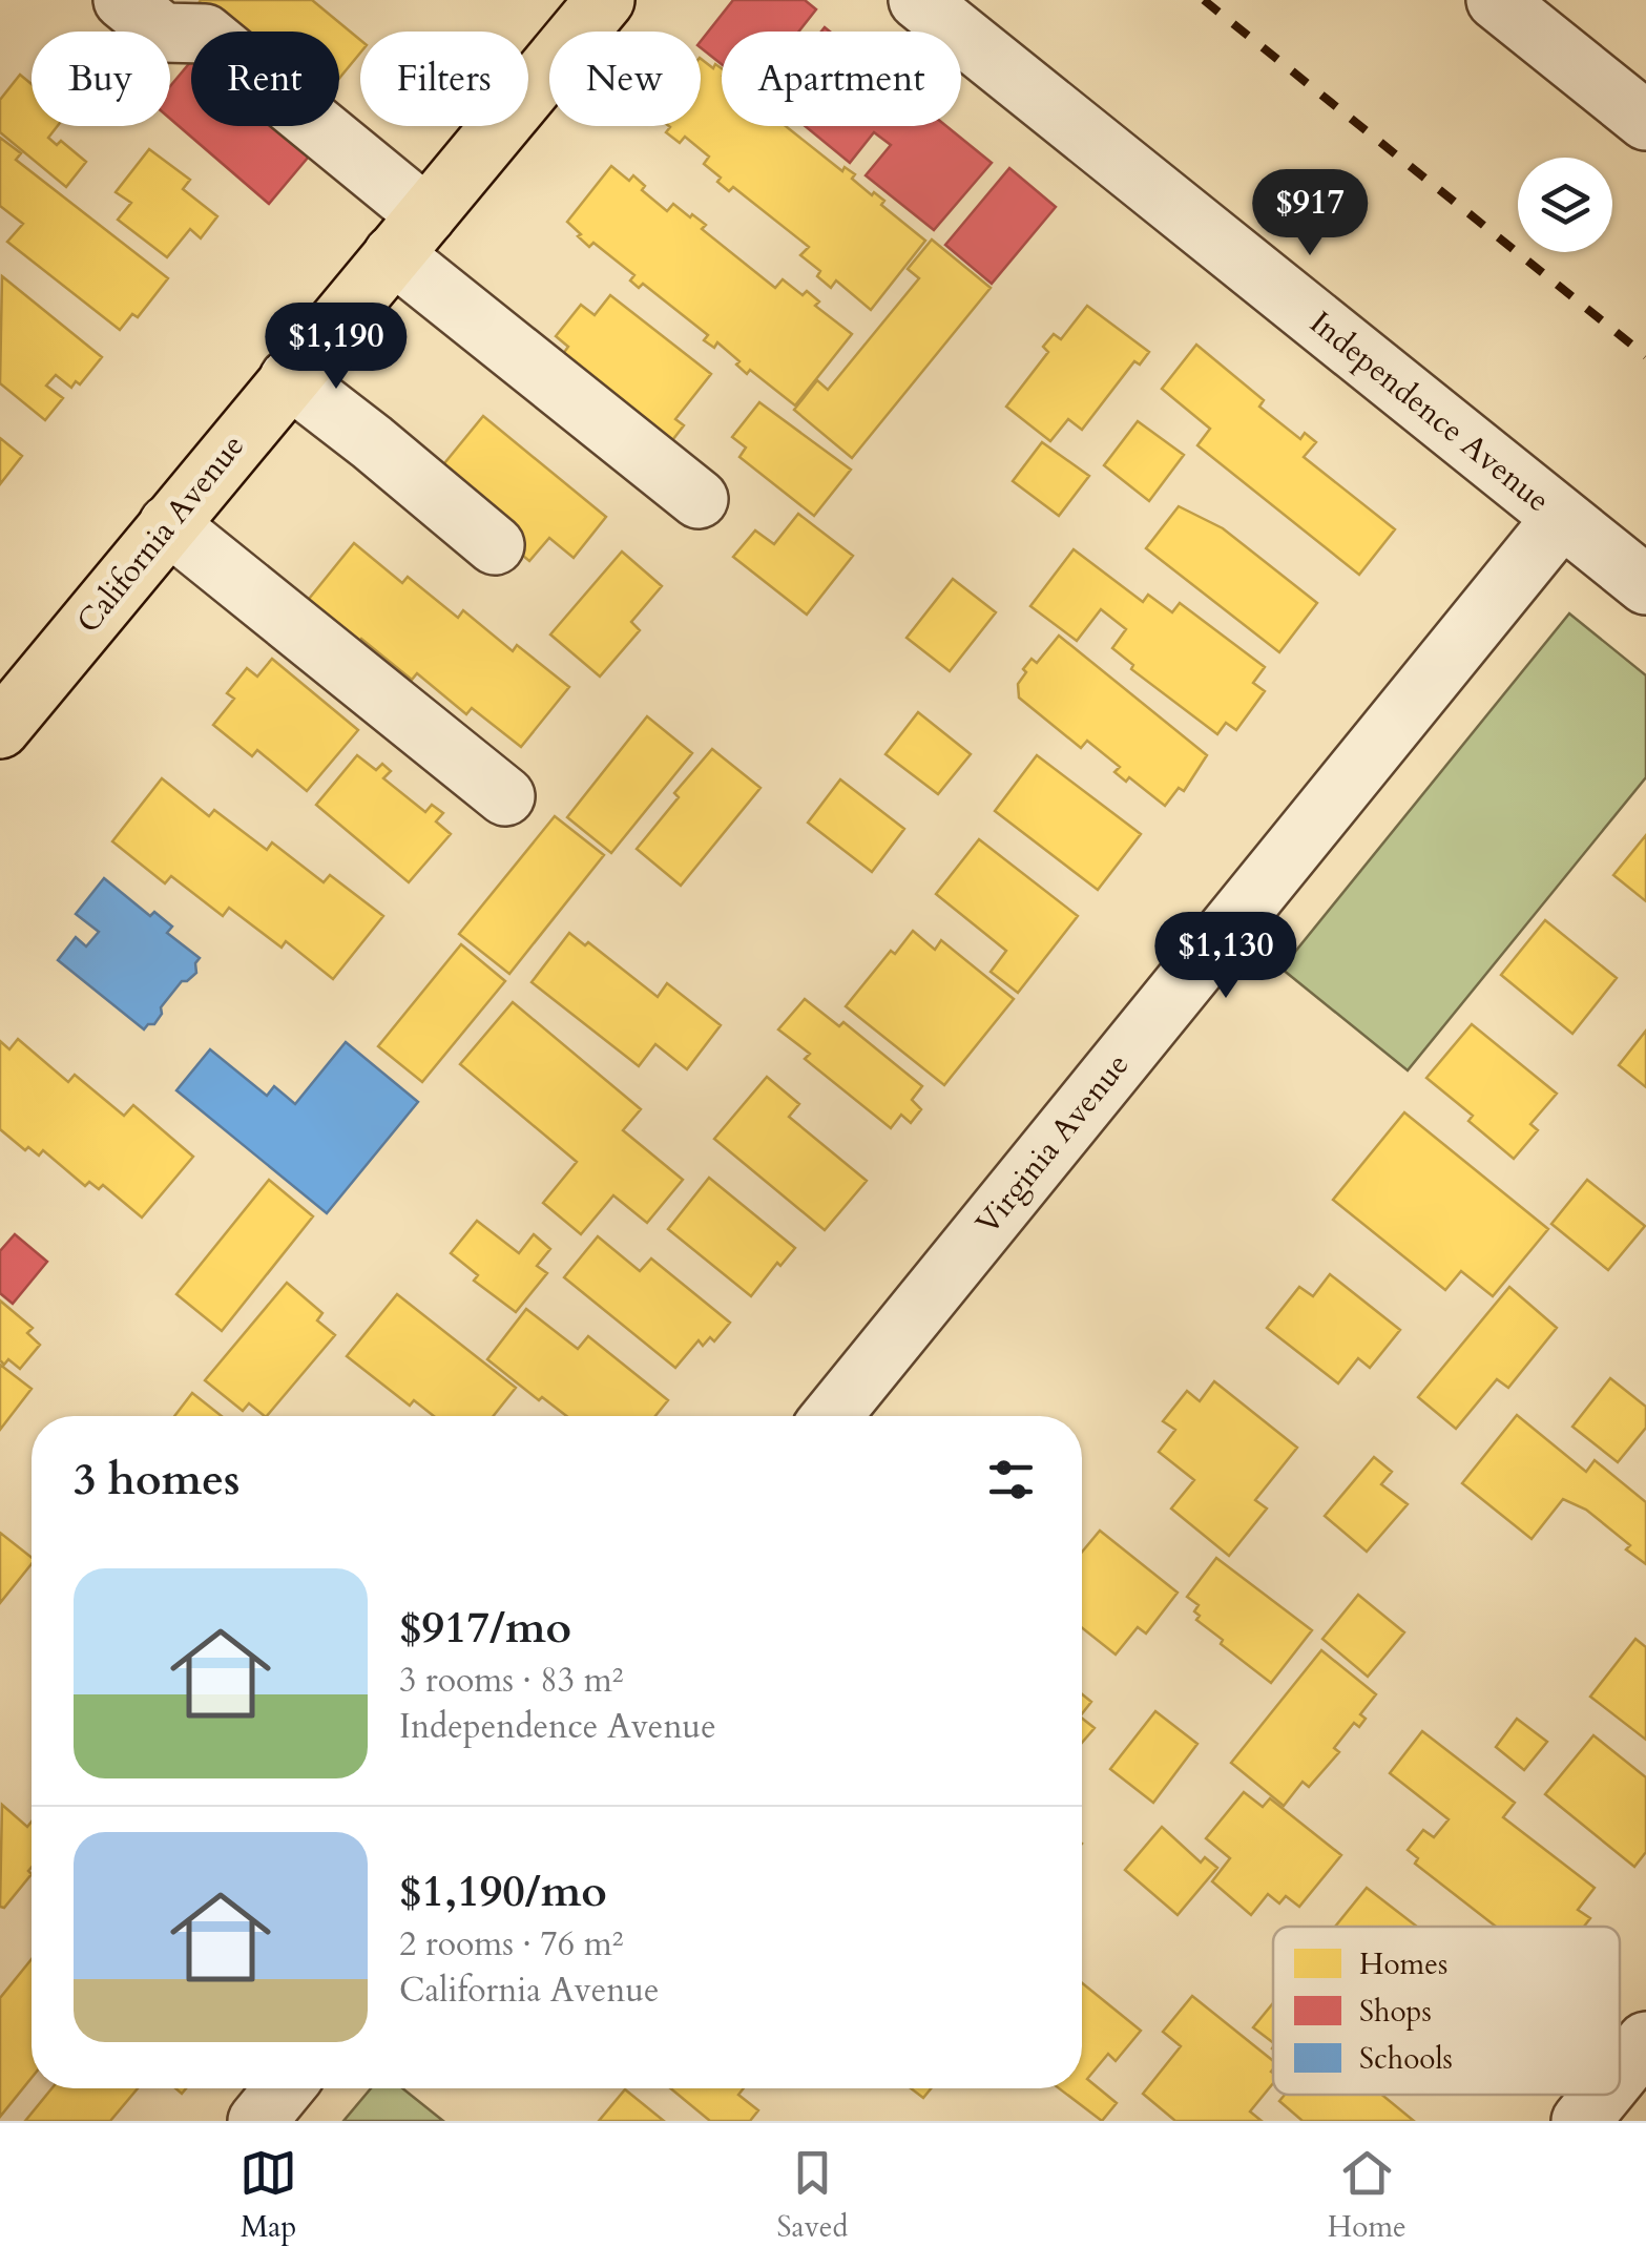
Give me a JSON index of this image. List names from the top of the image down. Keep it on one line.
{"streets":{"main road":["California Avenue"],"street":["Independence Avenue","Virginia Avenue"]},"crossings":[["Independence Avenue","Virginia Avenue"]],"legend":["Homes","Shops","Schools"],"page":{"chip":["Buy","Rent","Filters","New","Apartment"],"price":["$917","$1,190","$1,130"],"heading":"3 homes","list":[{"name":"$917/mo","note":"3 rooms · 83 m² · Independence Avenue"},{"name":"$1,190/mo","note":"2 rooms · 76 m² · California Avenue"}],"tabs":["Map","Saved","Home"]}}
